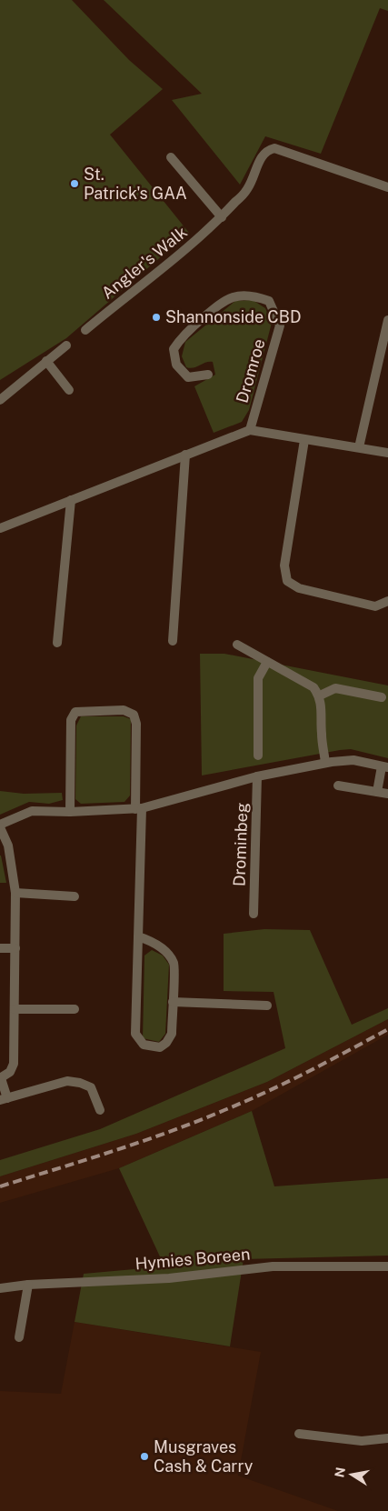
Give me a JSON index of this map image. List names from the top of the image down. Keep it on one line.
{"streets":{"street":["Angler's Walk","Dromroe","Drominbeg","Hymies Boreen"]},"places":["St. Patrick's GAA","Shannonside CBD","Musgraves Cash & Carry"],"north":"left"}
